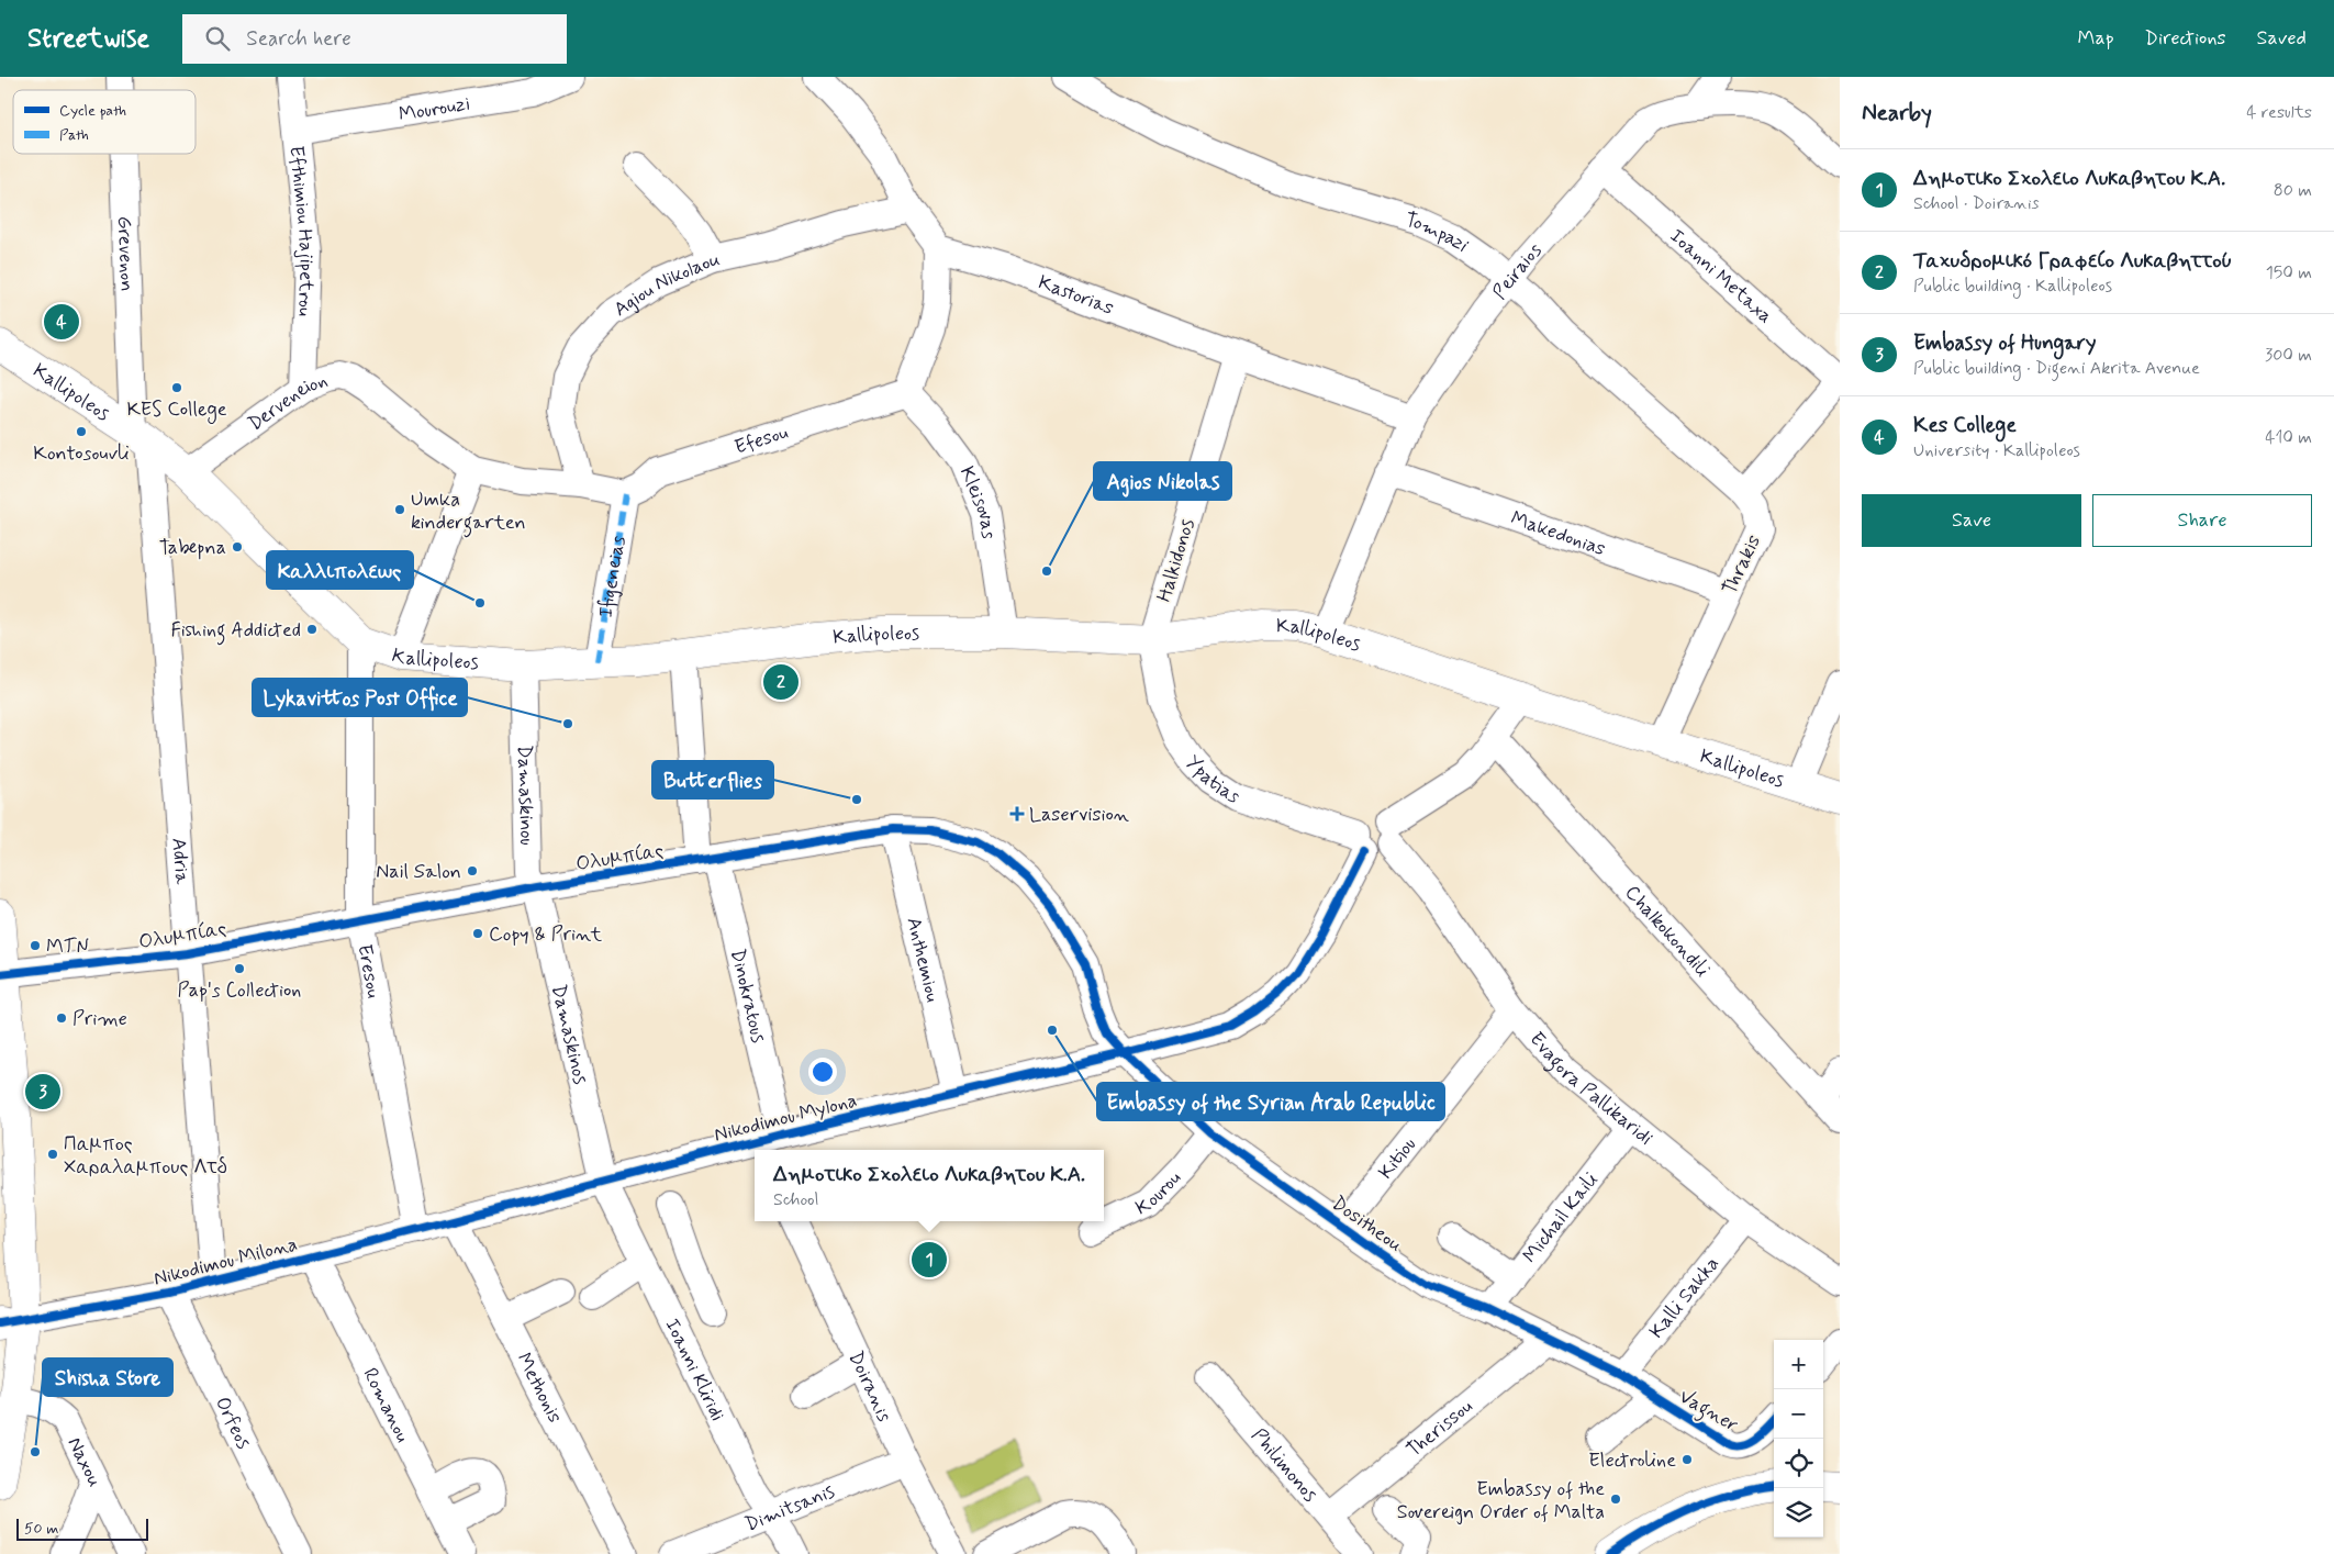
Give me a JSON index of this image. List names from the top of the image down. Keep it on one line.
{"streets":{"main road":["Kallipoleos"],"street":["Mourouzi","Efthimiou Hajipetrou","Tompazi","Grevenon","Peiraios","Ioanni Metaxa","Agiou Nikolaou","Kastorias","Derveneion","Efesou","Kleisovas","Makedonias","Halkidonos","Thrakis","Ifigeneias","Ypatias","Damaskinou","Ολυμπίας","Adria","Chalkokondili","Anthemiou","Eresou","Dinokratous","Damaskinos","Evagora Pallikaridi","Nikodimou Mylona","Kitiou","Kourou","Michail Kaili","Dositheou","Nikodimou Milona","Kalli Sakka","Ioanni Kliridi","Doiranis","Methonis","Romanou","Vagner","Orfeos","Therissou","Naxou","Philimonos","Dimitsanis"]},"crossings":[["Mourouzi","Efthimiou Hajipetrou"],["Efthimiou Hajipetrou","Derveneion"],["Tompazi","Peiraios"],["Tompazi","Thrakis"],["Grevenon","Kallipoleos"],["Grevenon","Adria"],["Peiraios","Ioanni Metaxa"],["Peiraios","Kastorias"],["Peiraios","Kallipoleos"],["Peiraios","Makedonias"],["Kastorias","Halkidonos"],["Kallipoleos","Derveneion"],["Kallipoleos","Kleisovas"],["Kallipoleos","Halkidonos"],["Kallipoleos","Thrakis"],["Kallipoleos","Ifigeneias"],["Kallipoleos","Ypatias"],["Kallipoleos","Damaskinou"],["Kallipoleos","Adria"],["Kallipoleos","Eresou"],["Kallipoleos","Dinokratous"],["Efesou","Kleisovas"],["Efesou","Ifigeneias"],["Makedonias","Thrakis"],["Halkidonos","Ypatias"],["Damaskinou","Ολυμπίας"],["Damaskinou","Damaskinos"],["Ολυμπίας","Adria"],["Ολυμπίας","Anthemiou"],["Ολυμπίας","Eresou"],["Ολυμπίας","Dinokratous"],["Ολυμπίας","Damaskinos"],["Ολυμπίας","Nikodimou Mylona"],["Ολυμπίας","Dositheou"],["Adria","Nikodimou Milona"],["Anthemiou","Nikodimou Mylona"],["Eresou","Nikodimou Milona"],["Dinokratous","Nikodimou Mylona"],["Damaskinos","Nikodimou Mylona"],["Damaskinos","Ioanni Kliridi"],["Evagora Pallikaridi","Kitiou"],["Evagora Pallikaridi","Michail Kaili"],["Evagora Pallikaridi","Kalli Sakka"],["Nikodimou Mylona","Dositheou"],["Nikodimou Mylona","Nikodimou Milona"],["Nikodimou Mylona","Ioanni Kliridi"],["Nikodimou Mylona","Methonis"],["Kitiou","Dositheou"],["Kourou","Dositheou"],["Michail Kaili","Dositheou"],["Dositheou","Kalli Sakka"],["Dositheou","Vagner"],["Dositheou","Therissou"],["Nikodimou Milona","Methonis"],["Nikodimou Milona","Romanou"],["Nikodimou Milona","Orfeos"],["Kalli Sakka","Vagner"],["Ioanni Kliridi","Dimitsanis"],["Doiranis","Dimitsanis"],["Therissou","Philimonos"]],"places":{"other":["KES College","Kontosouvli","Umka kindergarten","Tabepna","Agios Nikolas","Καλλιπολεως","Fishing Addicted","Lykavittos Post Office","Butterflies","Nail Salon","Copy & Print","MTN","Pap's Collection","Prime","Embassy of the Syrian Arab Republic","Παμπος Χαραλαμπους Λτδ","Shisha Store","Electroline","Embassy of the Sovereign Order of Malta"],"health":["Laservision"]},"legend":["Cycle path","Path"],"scale_bar":"50 m","page":{"header":"Streetwise","search":"Search here","nav":["Map","Directions","Saved"],"heading":["Nearby","4 results"],"list":[{"mark":"1","name":"Δημοτικο Σχολειο Λυκαβητου Κ.Α.","note":"School · Doiranis","value":"80 m"},{"mark":"2","name":"Ταχυδρομικό Γραφείο Λυκαβηττού","note":"Public building · Kallipoleos","value":"150 m"},{"mark":"3","name":"Embassy of Hungary","note":"Public building · Digeni Akrita Avenue","value":"300 m"},{"mark":"4","name":"Kes College","note":"University · Kallipoleos","value":"410 m"}],"pins":["4","2","3","1"],"buttons":["Save","Share"],"popup":["Δημοτικο Σχολειο Λυκαβητου Κ.Α.","School"],"map_buttons":["+","−"],"scale":"50 m"}}
